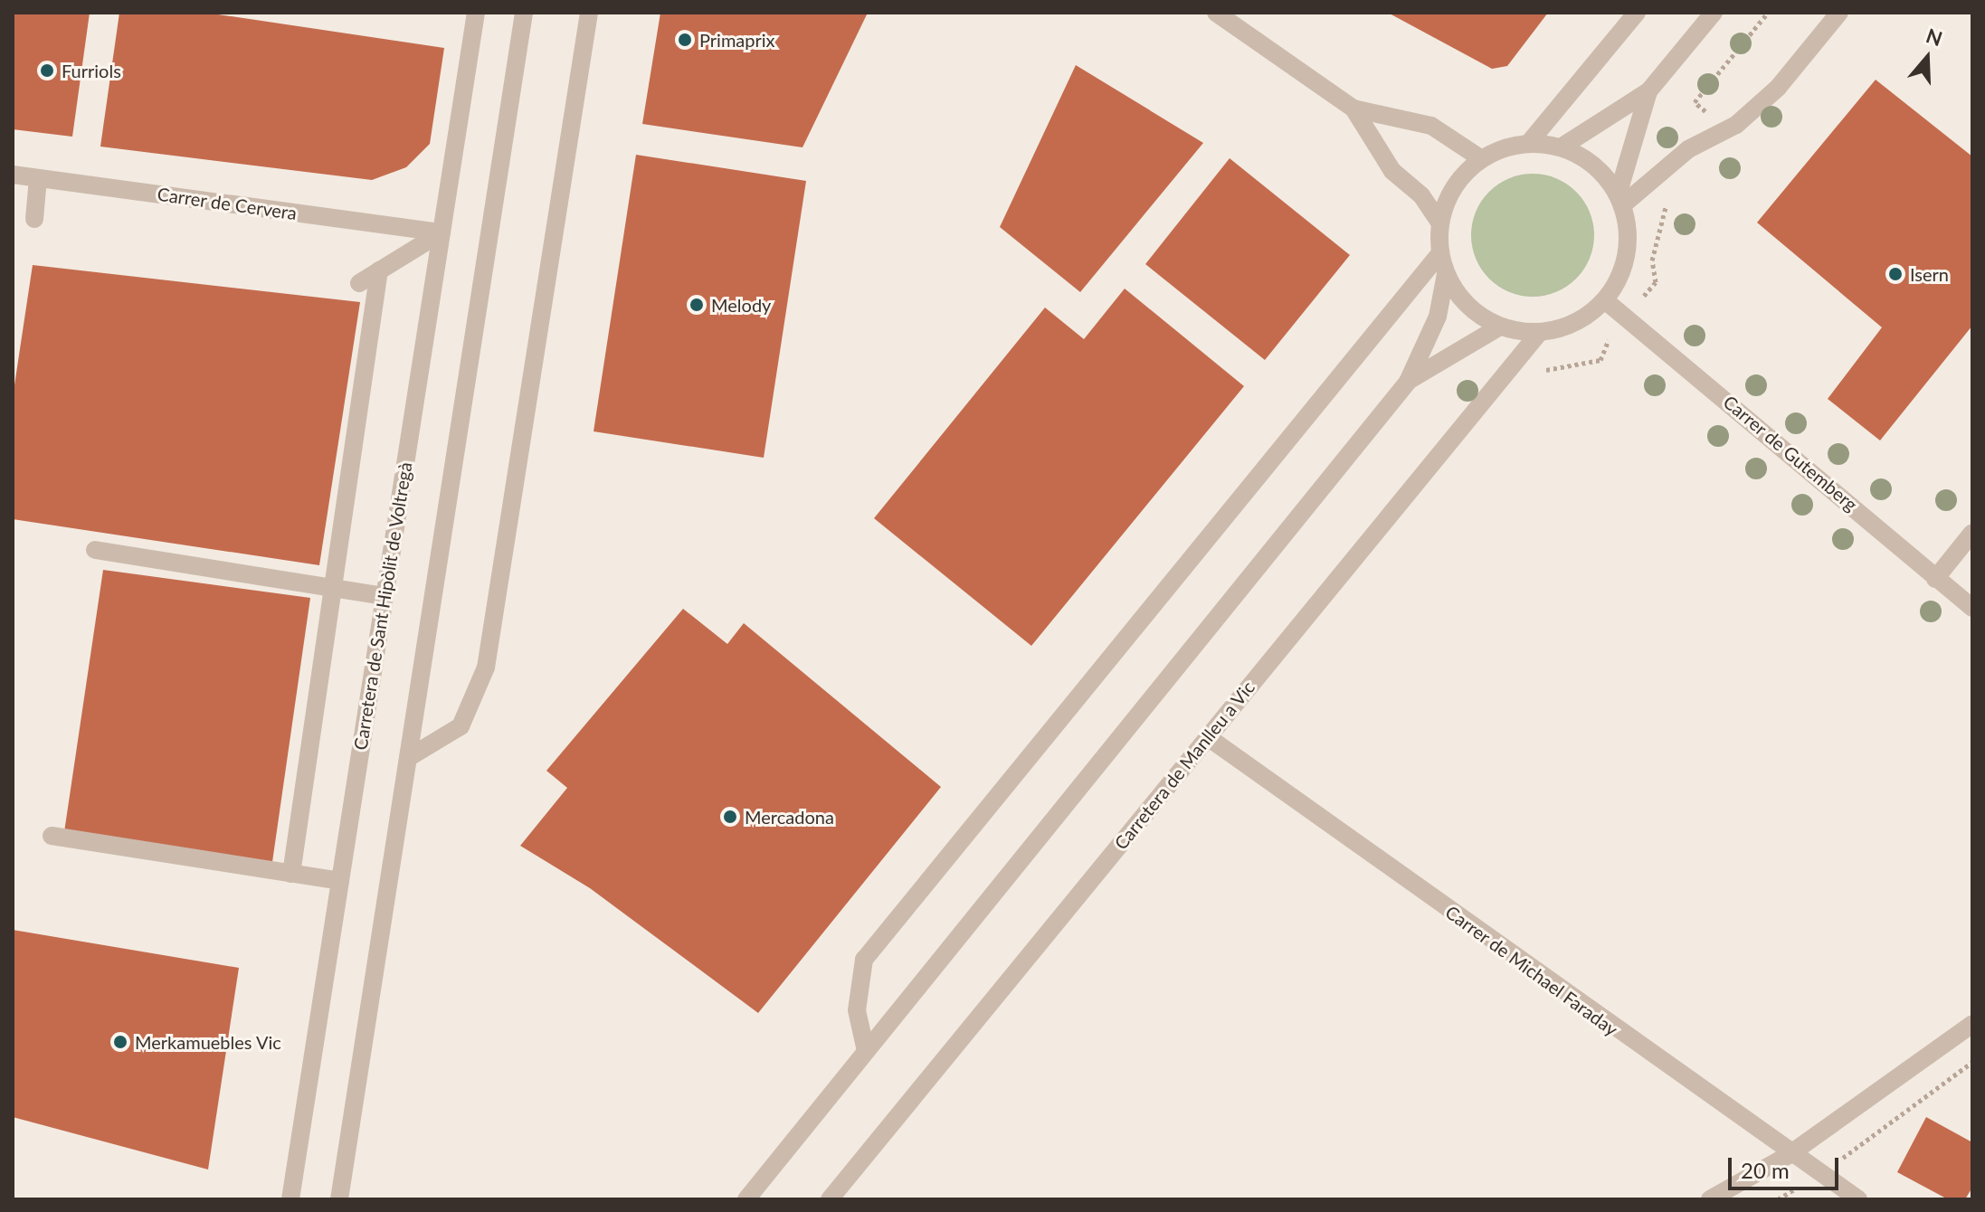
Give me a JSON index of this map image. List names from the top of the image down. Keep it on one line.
{"streets":{"street":["Carrer de Cervera","Carrer de Gutemberg","Carretera de Sant Hipòlit de Voltregà","Carretera de Manlleu a Vic","Carrer de Michael Faraday"]},"crossings":[["Carrer de Cervera","Carretera de Sant Hipòlit de Voltregà"],["Carrer de Gutemberg","Carretera de Manlleu a Vic"],["Carretera de Manlleu a Vic","Carrer de Michael Faraday"]],"places":["Primaprix","Furriols","Isern","Melody","Mercadona","Merkamuebles Vic"],"scale_bar":"20 m","north":"top"}
